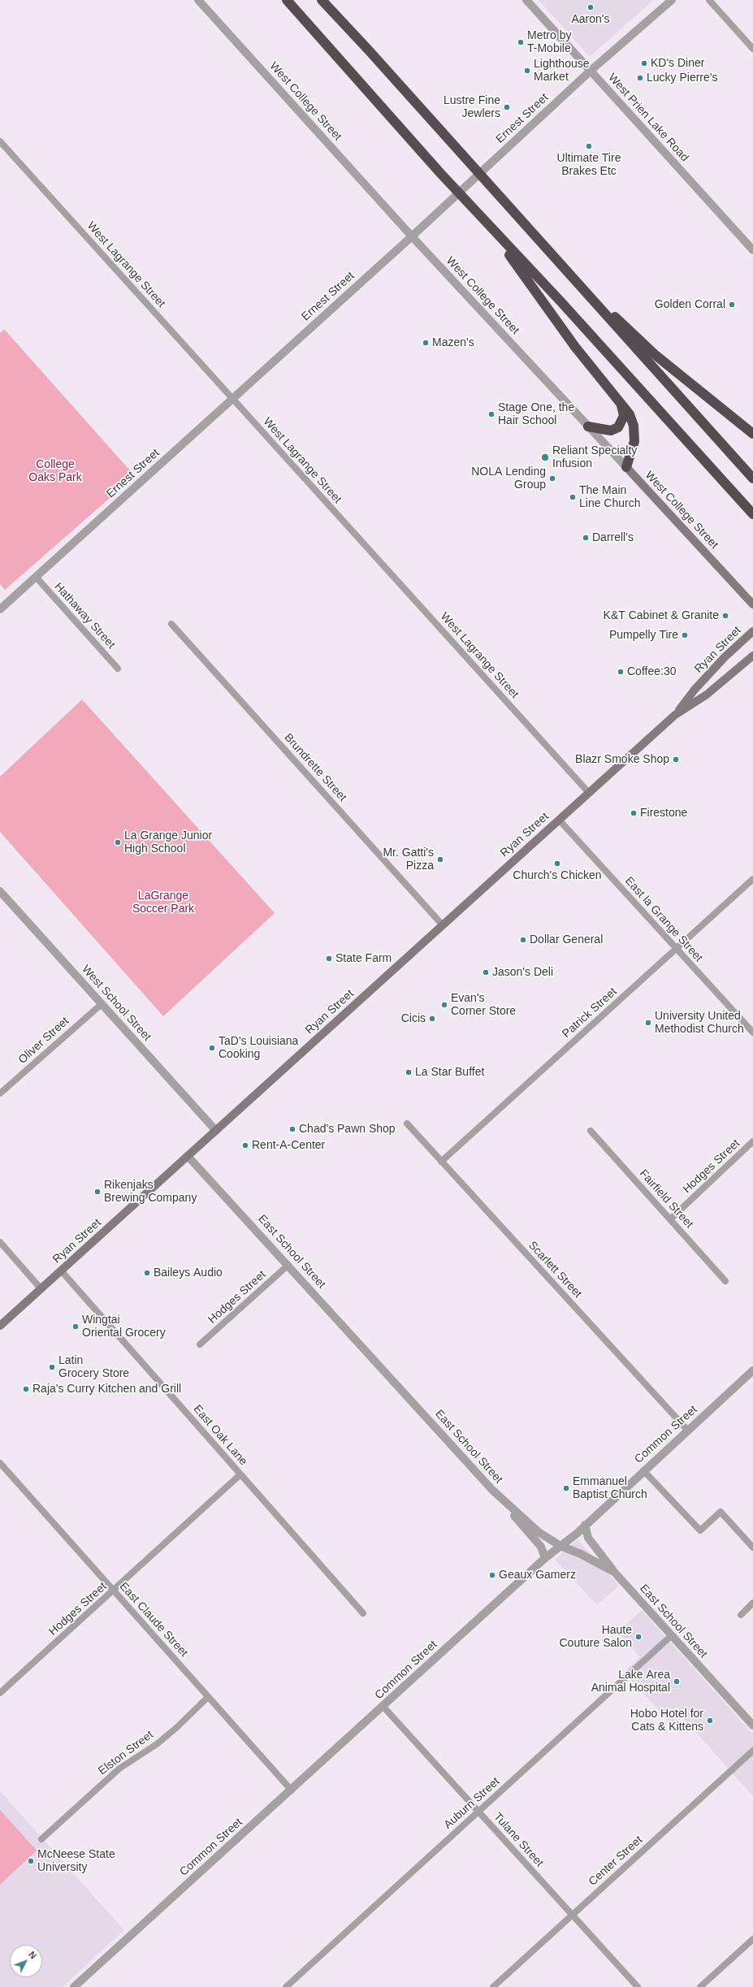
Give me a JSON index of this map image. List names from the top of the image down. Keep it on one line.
{"streets":{"main road":["West College Street","Ryan Street"],"street":["West Prien Lake Road","Ernest Street","West Lagrange Street","Hathaway Street","Brundrette Street","East la Grange Street","West School Street","Patrick Street","Oliver Street","Hodges Street","Fairfield Street","East School Street","Scarlett Street","Common Street","East Oak Lane","East Claude Street","Elston Street","Auburn Street","Tulane Street","Center Street"]},"crossings":[["West College Street","Ernest Street"],["West Prien Lake Road","Ernest Street"],["Ernest Street","West Lagrange Street"],["Ernest Street","Hathaway Street"],["West Lagrange Street","Ryan Street"],["Ryan Street","Brundrette Street"],["Ryan Street","East la Grange Street"],["Ryan Street","West School Street"],["Ryan Street","East School Street"],["Ryan Street","East Oak Lane"],["East la Grange Street","Patrick Street"],["West School Street","Oliver Street"],["Patrick Street","Scarlett Street"],["Hodges Street","Fairfield Street"],["Hodges Street","East School Street"],["Hodges Street","East Oak Lane"],["Hodges Street","East Claude Street"],["East School Street","Common Street"],["East School Street","Auburn Street"],["Scarlett Street","Common Street"],["Common Street","East Claude Street"],["Common Street","Tulane Street"],["East Claude Street","Elston Street"],["Auburn Street","Tulane Street"],["Tulane Street","Center Street"]],"parks":["College Oaks Park","LaGrange Soccer Park"],"places":["Aaron's","Metro by T-Mobile","KD's Diner","Lighthouse Market","Lucky Pierre's","Lustre Fine Jewlers","Ultimate Tire Brakes Etc","Golden Corral","Mazen's","Stage One, the Hair School","Reliant Specialty Infusion","NOLA Lending Group","The Main Line Church","Darrell's","K&T Cabinet & Granite","Pumpelly Tire","Coffee:30","Blazr Smoke Shop","Firestone","La Grange Junior High School","Mr. Gatti's Pizza","Church's Chicken","Dollar General","State Farm","Jason's Deli","Evan's Corner Store","Cicis","University United Methodist Church","TaD's Louisiana Cooking","La Star Buffet","Chad's Pawn Shop","Rent-A-Center","Rikenjaks Brewing Company","Baileys Audio","Wingtai Oriental Grocery","Latin Grocery Store","Raja's Curry Kitchen and Grill","Emmanuel Baptist Church","Geaux Gamerz","Haute Couture Salon","Lake Area Animal Hospital","Hobo Hotel for Cats & Kittens","McNeese State University"],"north":"top right"}
